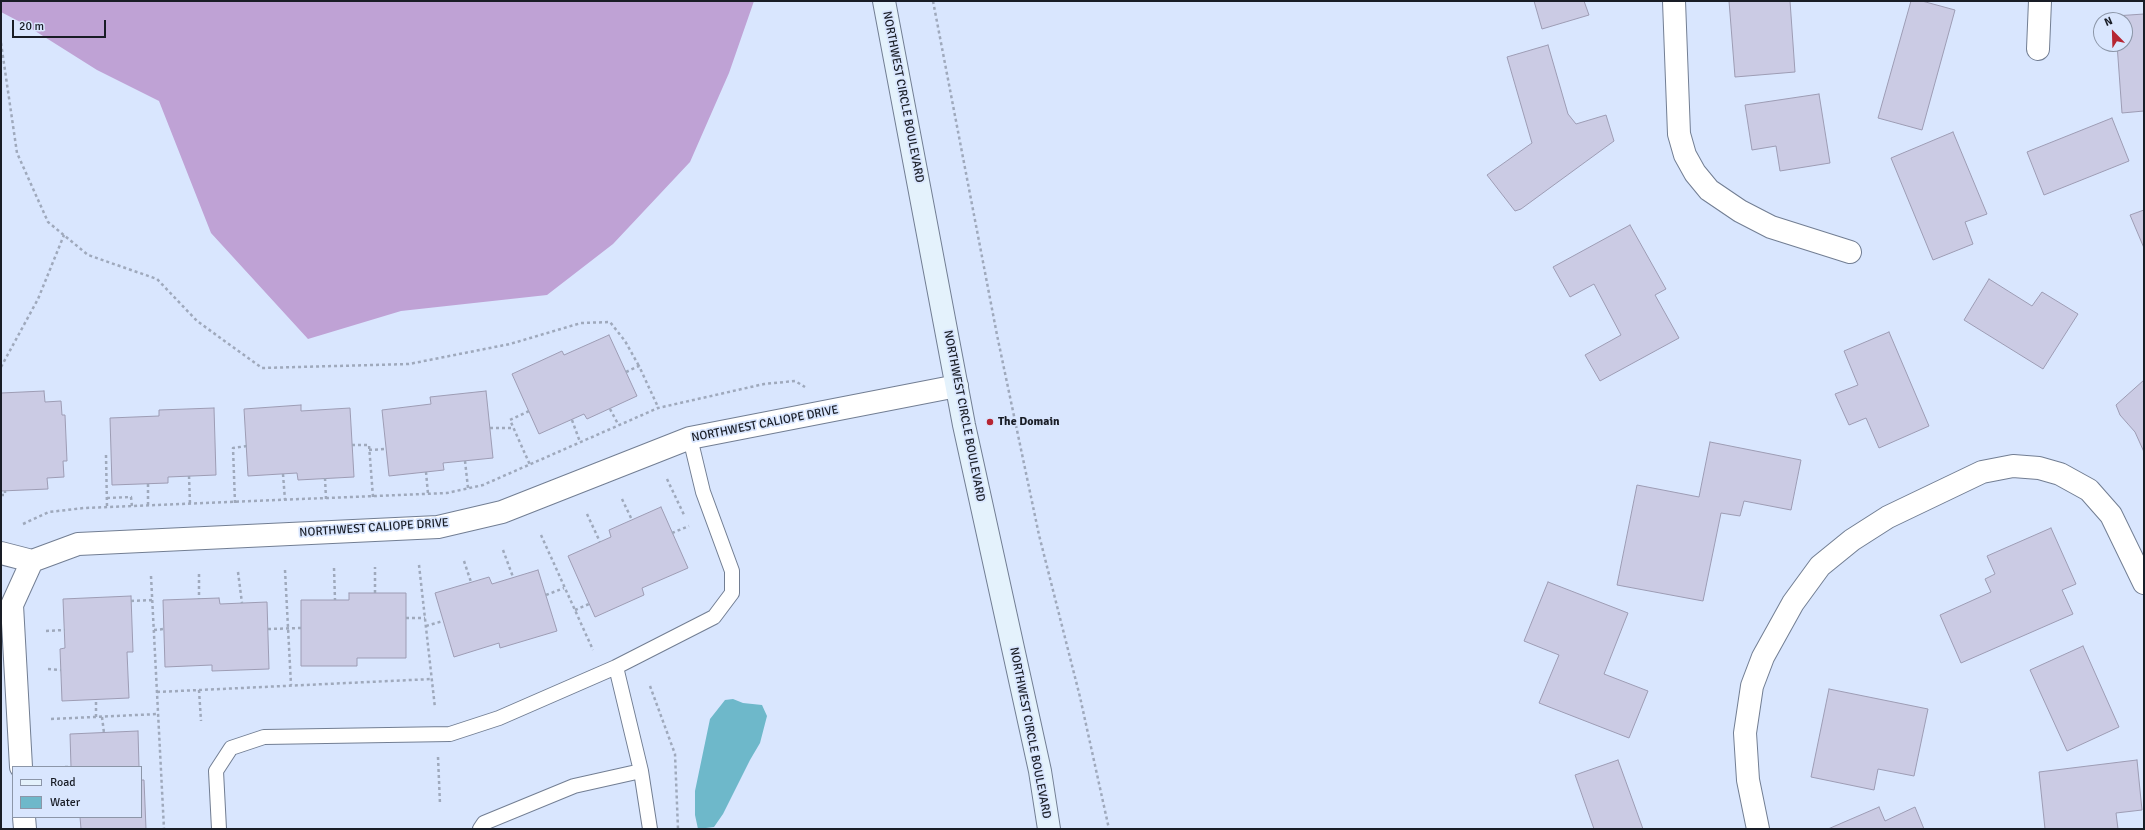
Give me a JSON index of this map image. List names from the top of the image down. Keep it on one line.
{"streets":{"main road":["NORTHWEST CIRCLE BOULEVARD"],"street":["NORTHWEST CALIOPE DRIVE"]},"crossings":[["NORTHWEST CIRCLE BOULEVARD","NORTHWEST CALIOPE DRIVE"]],"places":["The Domain"],"legend":["Road","Water"],"scale_bar":"20 m","north":"top left"}
